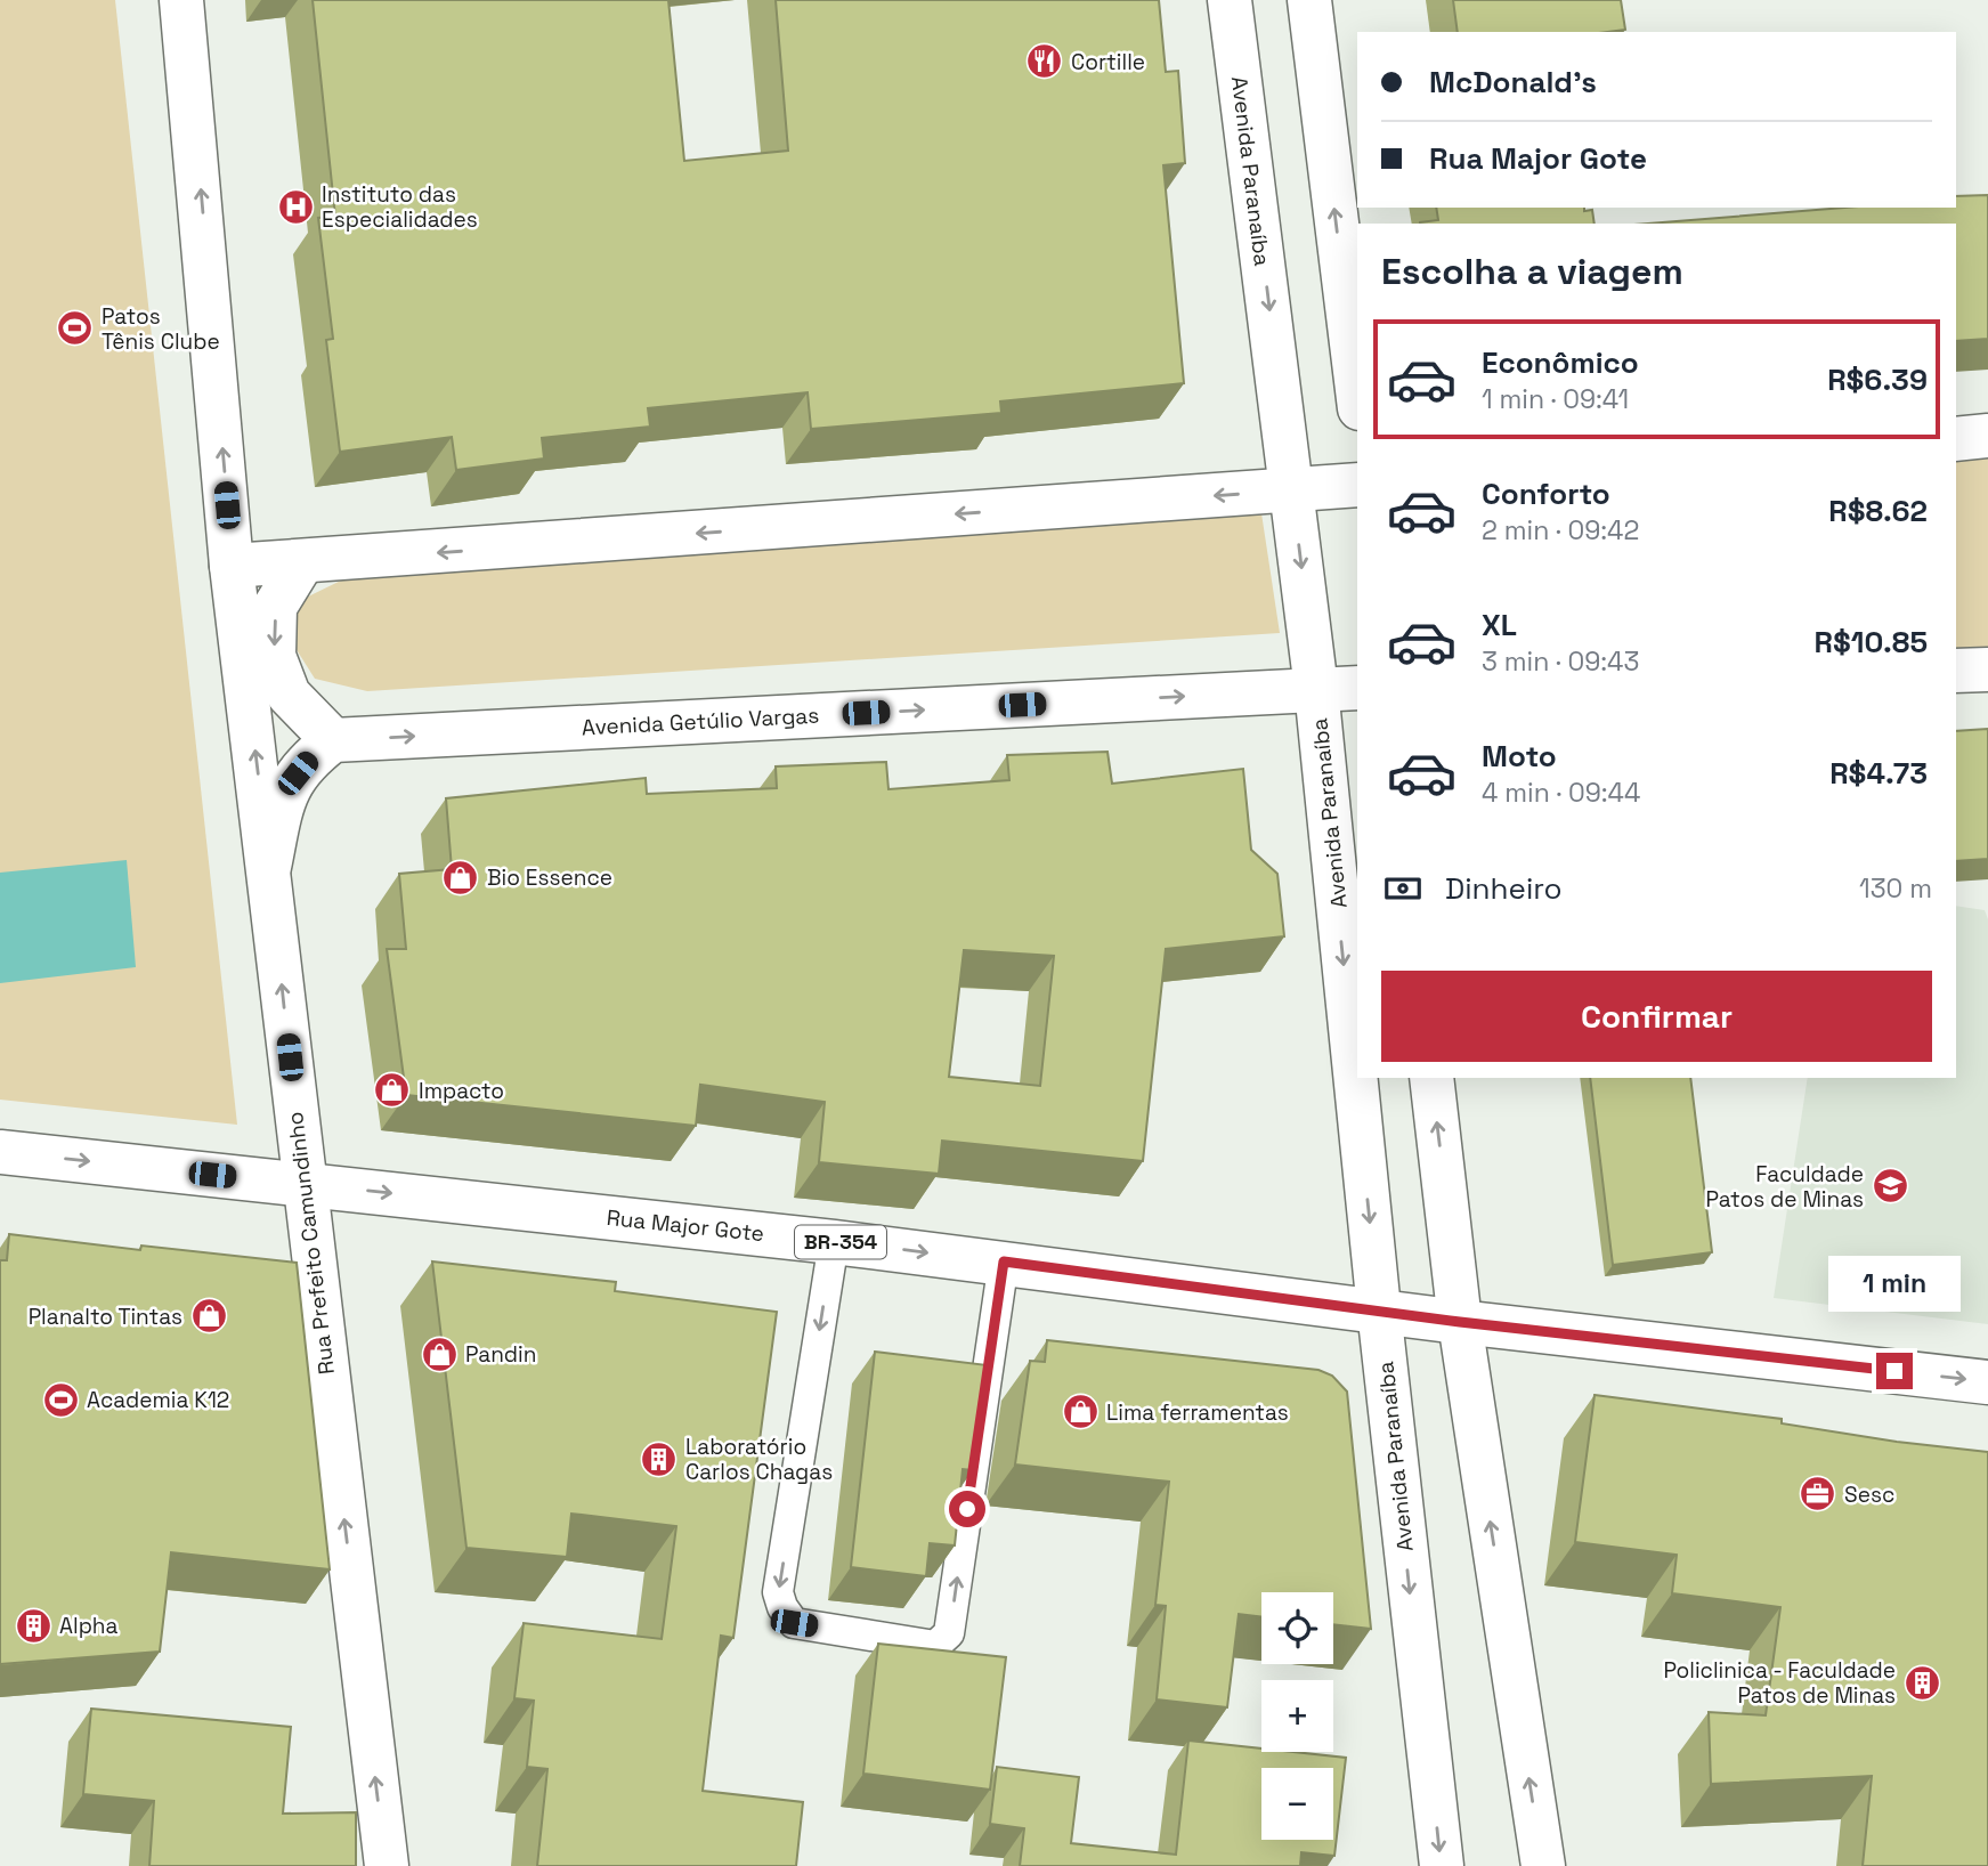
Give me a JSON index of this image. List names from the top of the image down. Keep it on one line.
{"streets":{"main road":["Avenida Paranaíba","Avenida Getúlio Vargas","Rua Major Gote","BR-354","Rua Prefeito Camundinho"]},"crossings":[["Avenida Paranaíba","Avenida Getúlio Vargas"],["Avenida Paranaíba","Rua Major Gote"],["Rua Major Gote","Rua Prefeito Camundinho"]],"one_way":["Rua Major Gote","Rua Prefeito Camundinho"],"places":{"restaurant":["Cortille"],"hospital":["Instituto das Especialidades"],"sports":["Patos Tênis Clube","Academia K12"],"shop":["Bio Essence","Impacto","Planalto Tintas","Pandin","Lima ferramentas"],"school or university":["Faculdade Patos de Minas"],"building":["Laboratório Carlos Chagas","Alpha","Policlinica - Faculdade Patos de Minas"],"office":["Sesc"]},"page":{"banner":["McDonald's","Rua Major Gote"],"heading":"Escolha a viagem","list":[{"name":"Econômico","note":"1 min · 09:41","value":"R$6.39"},{"name":"Conforto","note":"2 min · 09:42","value":"R$8.62"},{"name":"XL","note":"3 min · 09:43","value":"R$10.85"},{"name":"Moto","note":"4 min · 09:44","value":"R$4.73"}],"pay":["Dinheiro","130 m"],"buttons":"Confirmar","bubble":"1 min","map_buttons":["+","−"]}}
